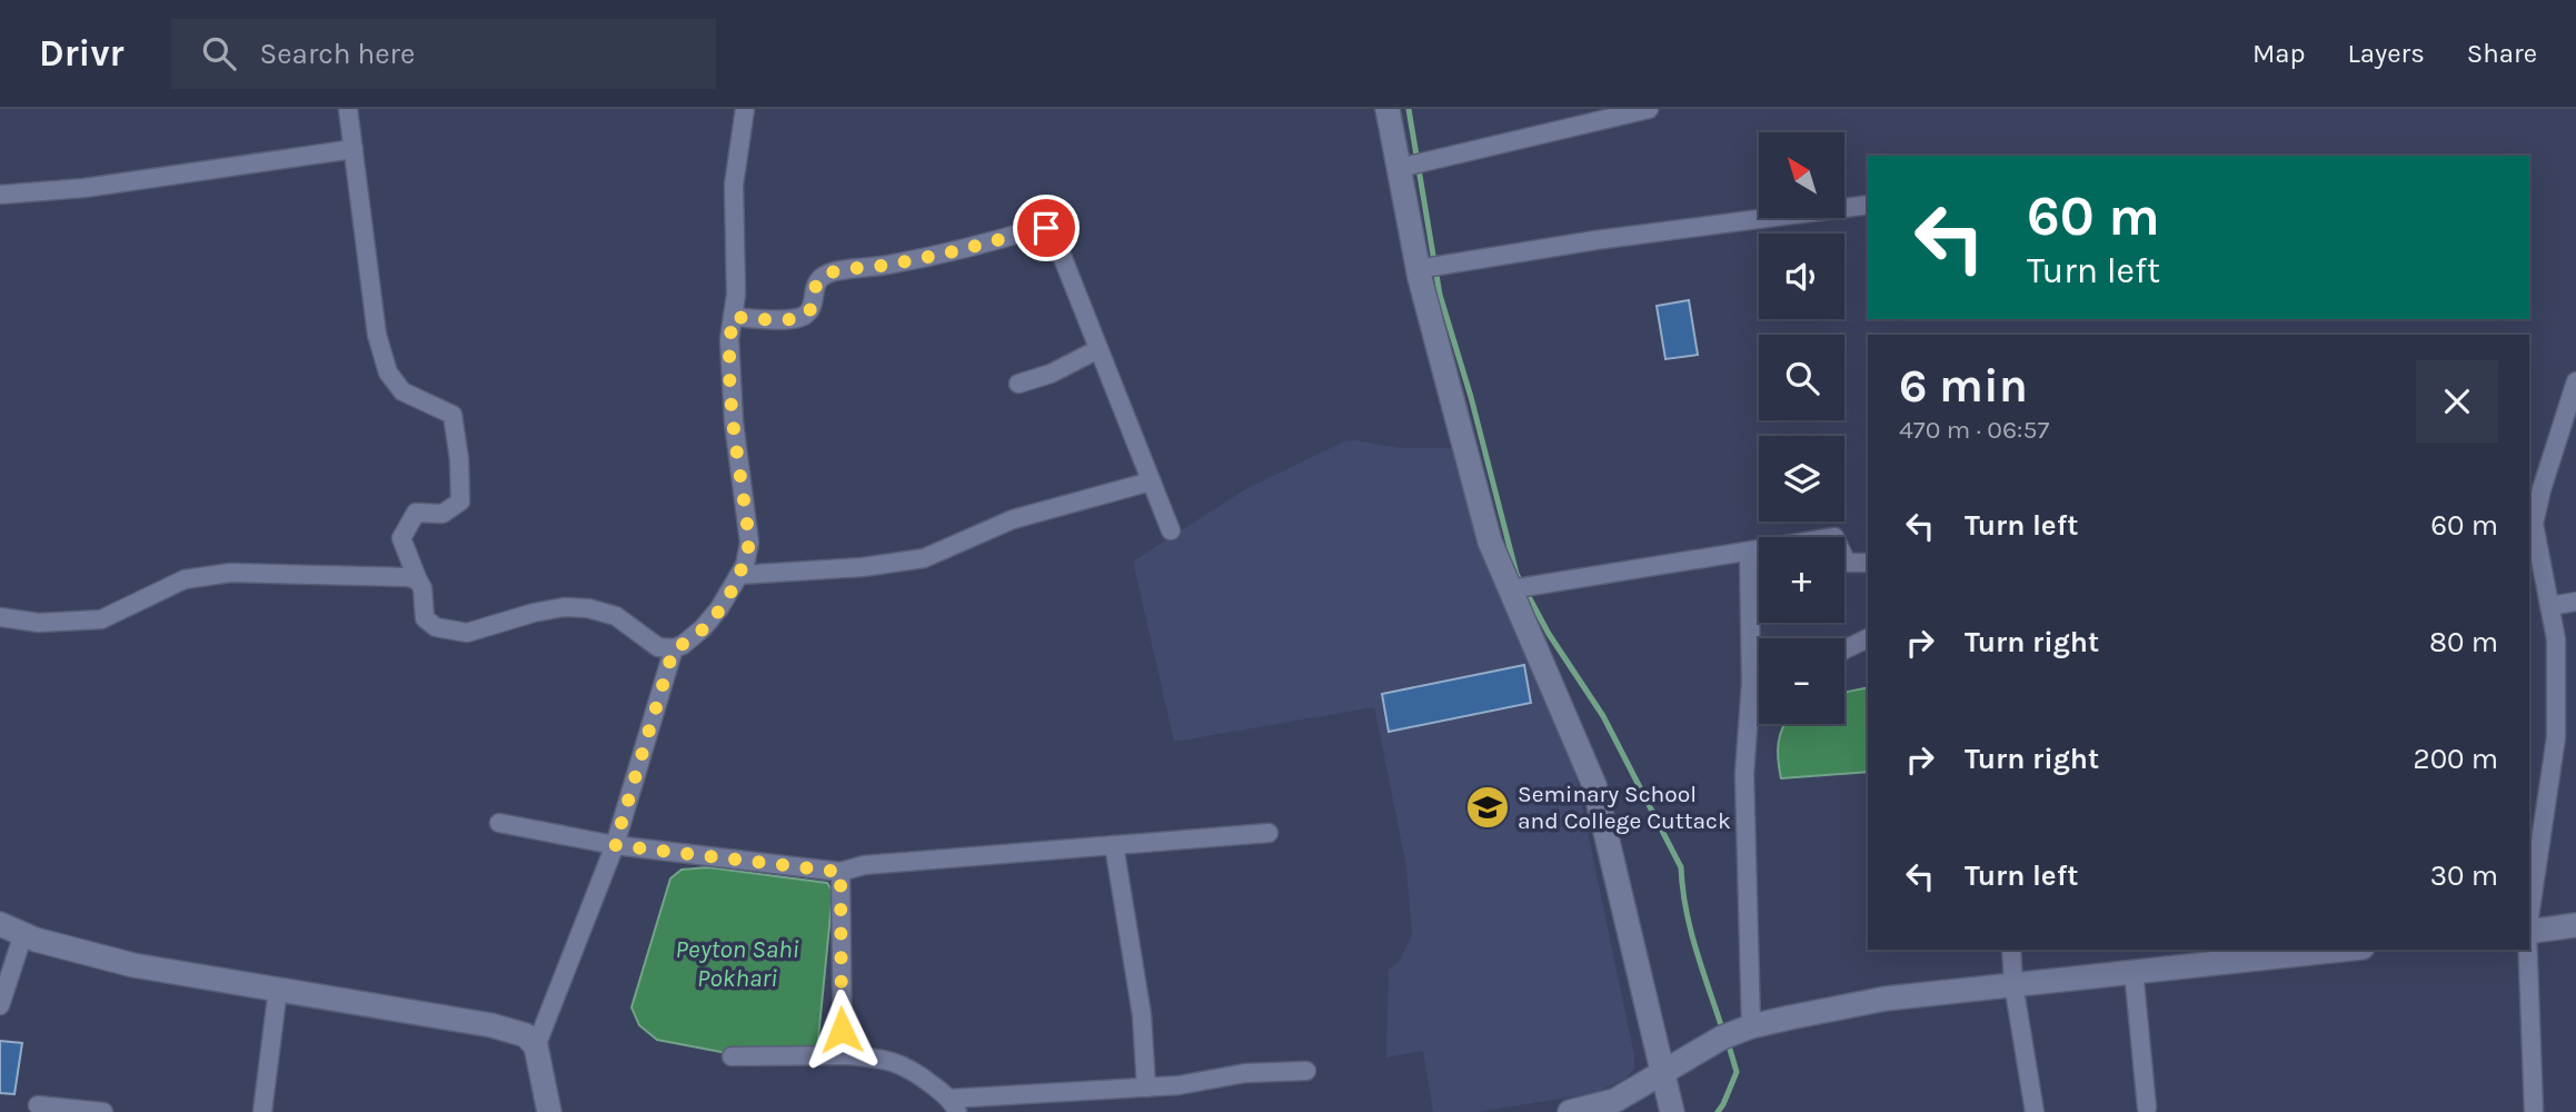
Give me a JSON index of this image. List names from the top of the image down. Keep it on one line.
{"water":["Peyton Sahi Pokhari"],"places":{"school or university":["Seminary School and College Cuttack"]},"north":"top left","page":{"header":"Drivr","search":"Search here","nav":["Map","Layers","Share"],"map_buttons":["+","−"],"turn":["60 m","Turn left"],"heading":["6 min","470 m · 06:57"],"list":[{"name":"Turn left","value":"60 m"},{"name":"Turn right","value":"80 m"},{"name":"Turn right","value":"200 m"},{"name":"Turn left","value":"30 m"}]}}
